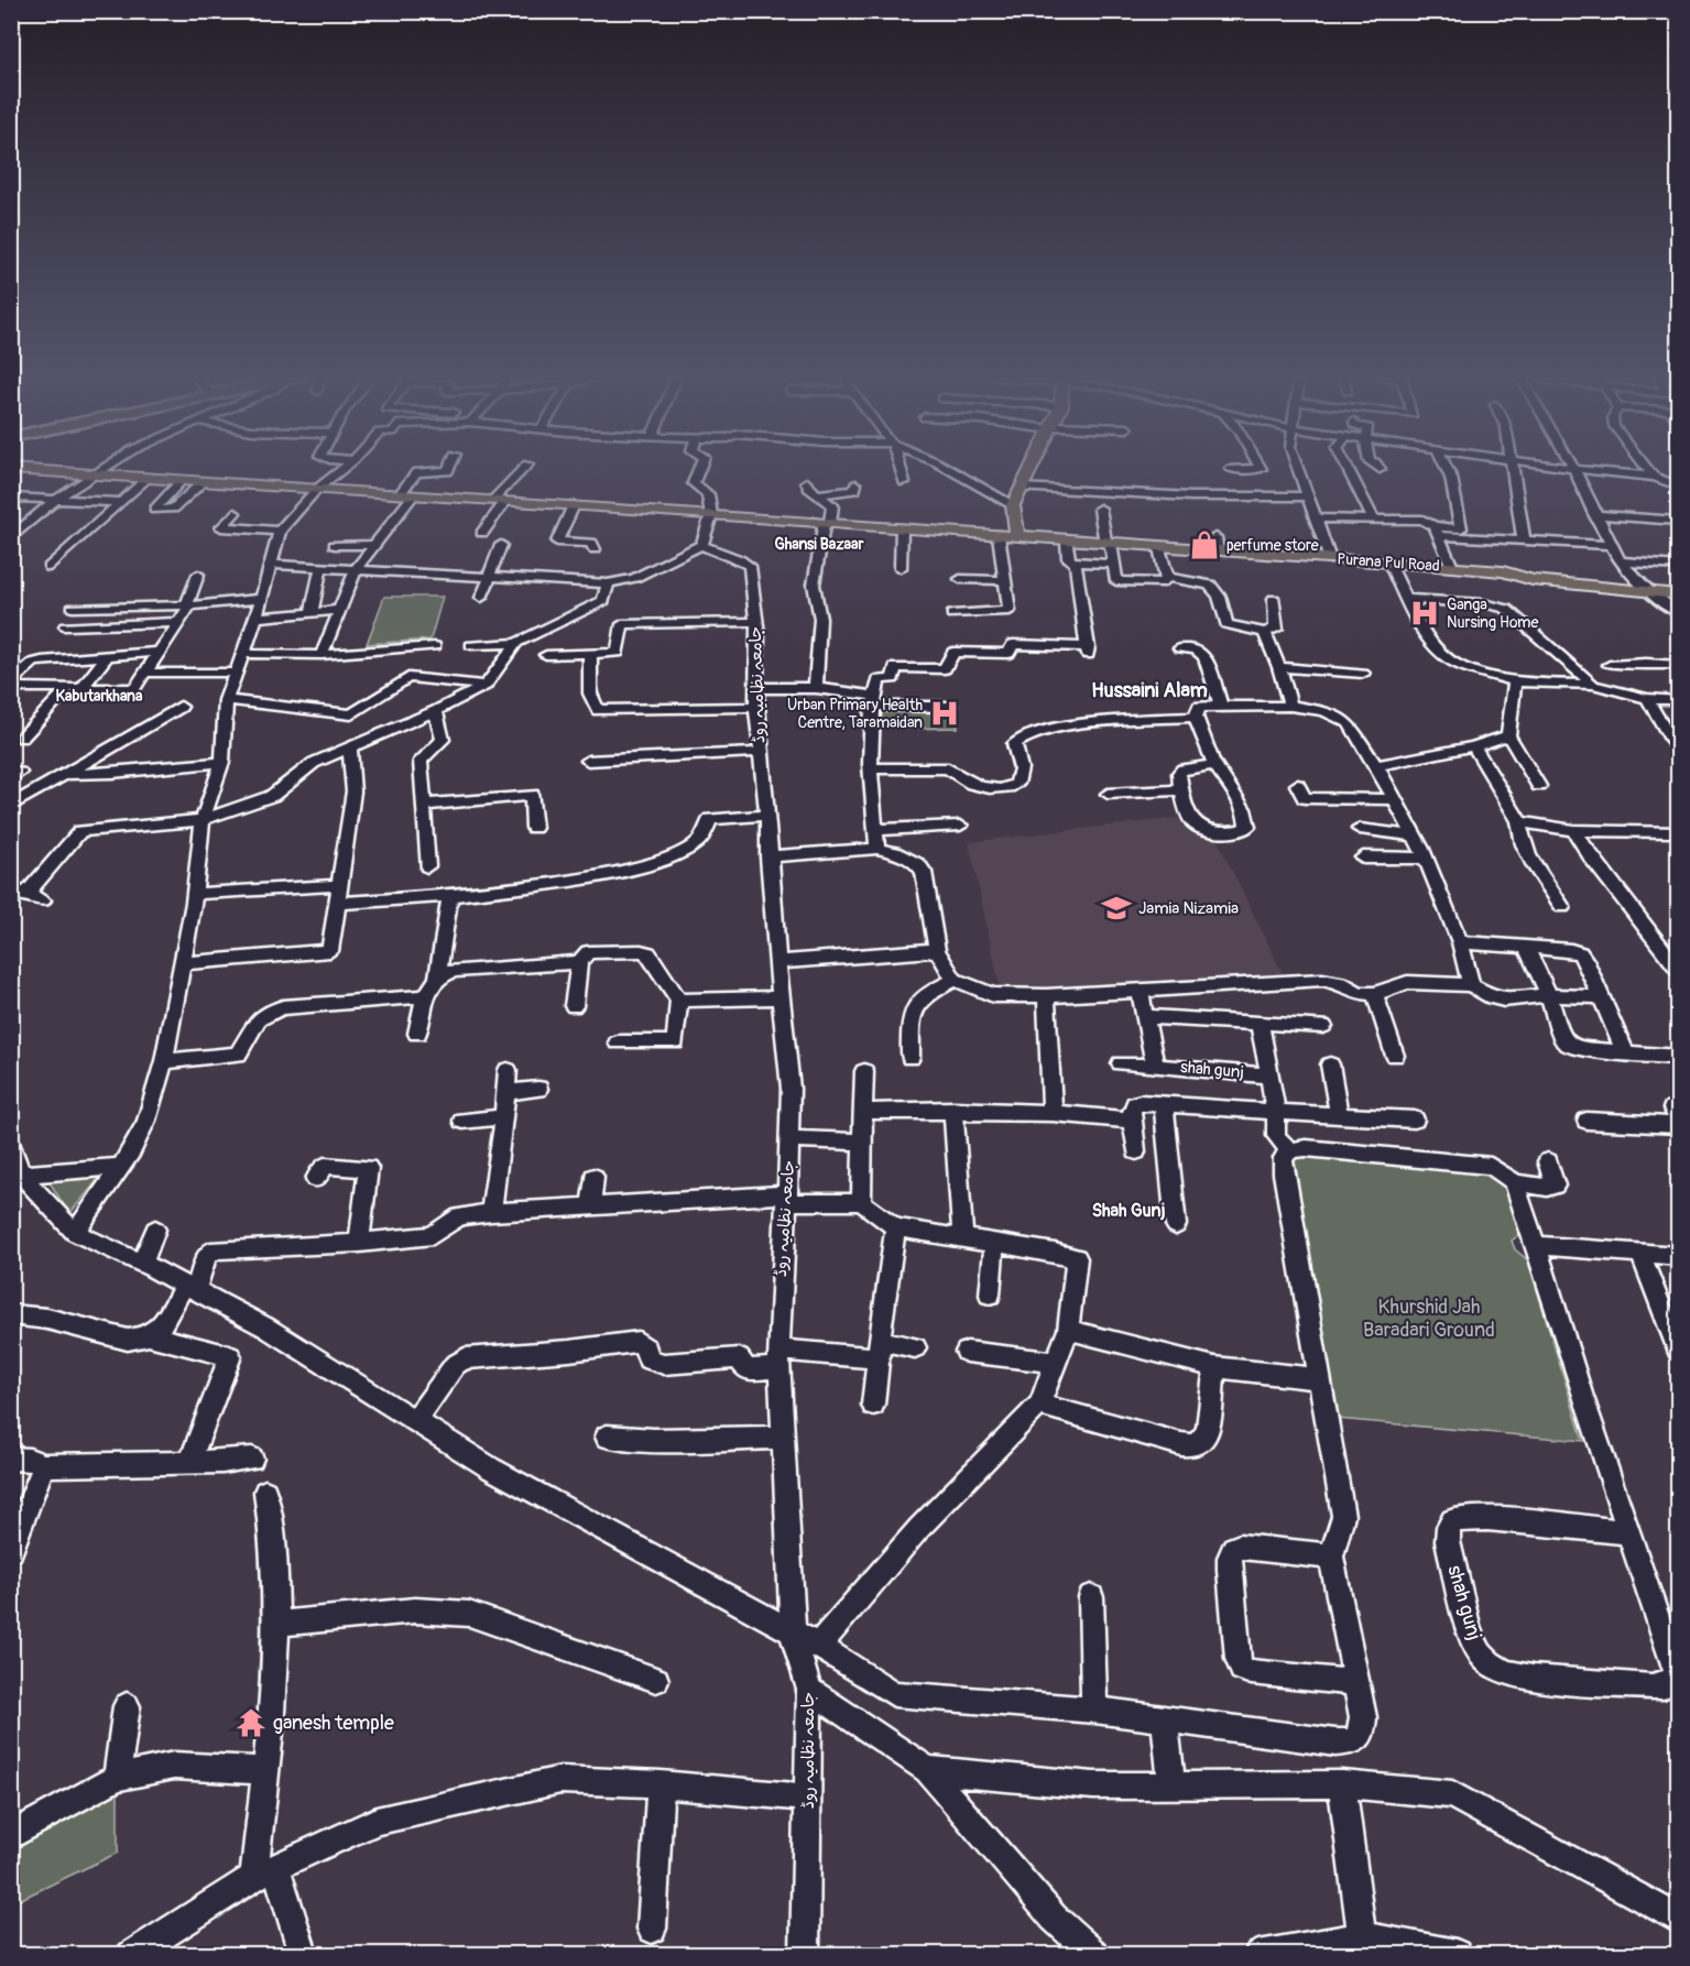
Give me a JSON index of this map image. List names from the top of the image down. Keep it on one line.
{"streets":{"main road":["Purana Pul Road"],"street":["جامعہ نظامیہ روڈ","shah gunj"]},"districts":["Ghansi Bazaar","Hussaini Alam","Kabutarkhana","Shah Gunj"],"parks":["Khurshid Jah Baradari Ground"],"places":{"shop":["perfume store"],"hospital":["Ganga Nursing Home","Urban Primary Health Centre, Taramaidan"],"school or university":["Jamia Nizamia"],"temple":["ganesh temple"]}}
